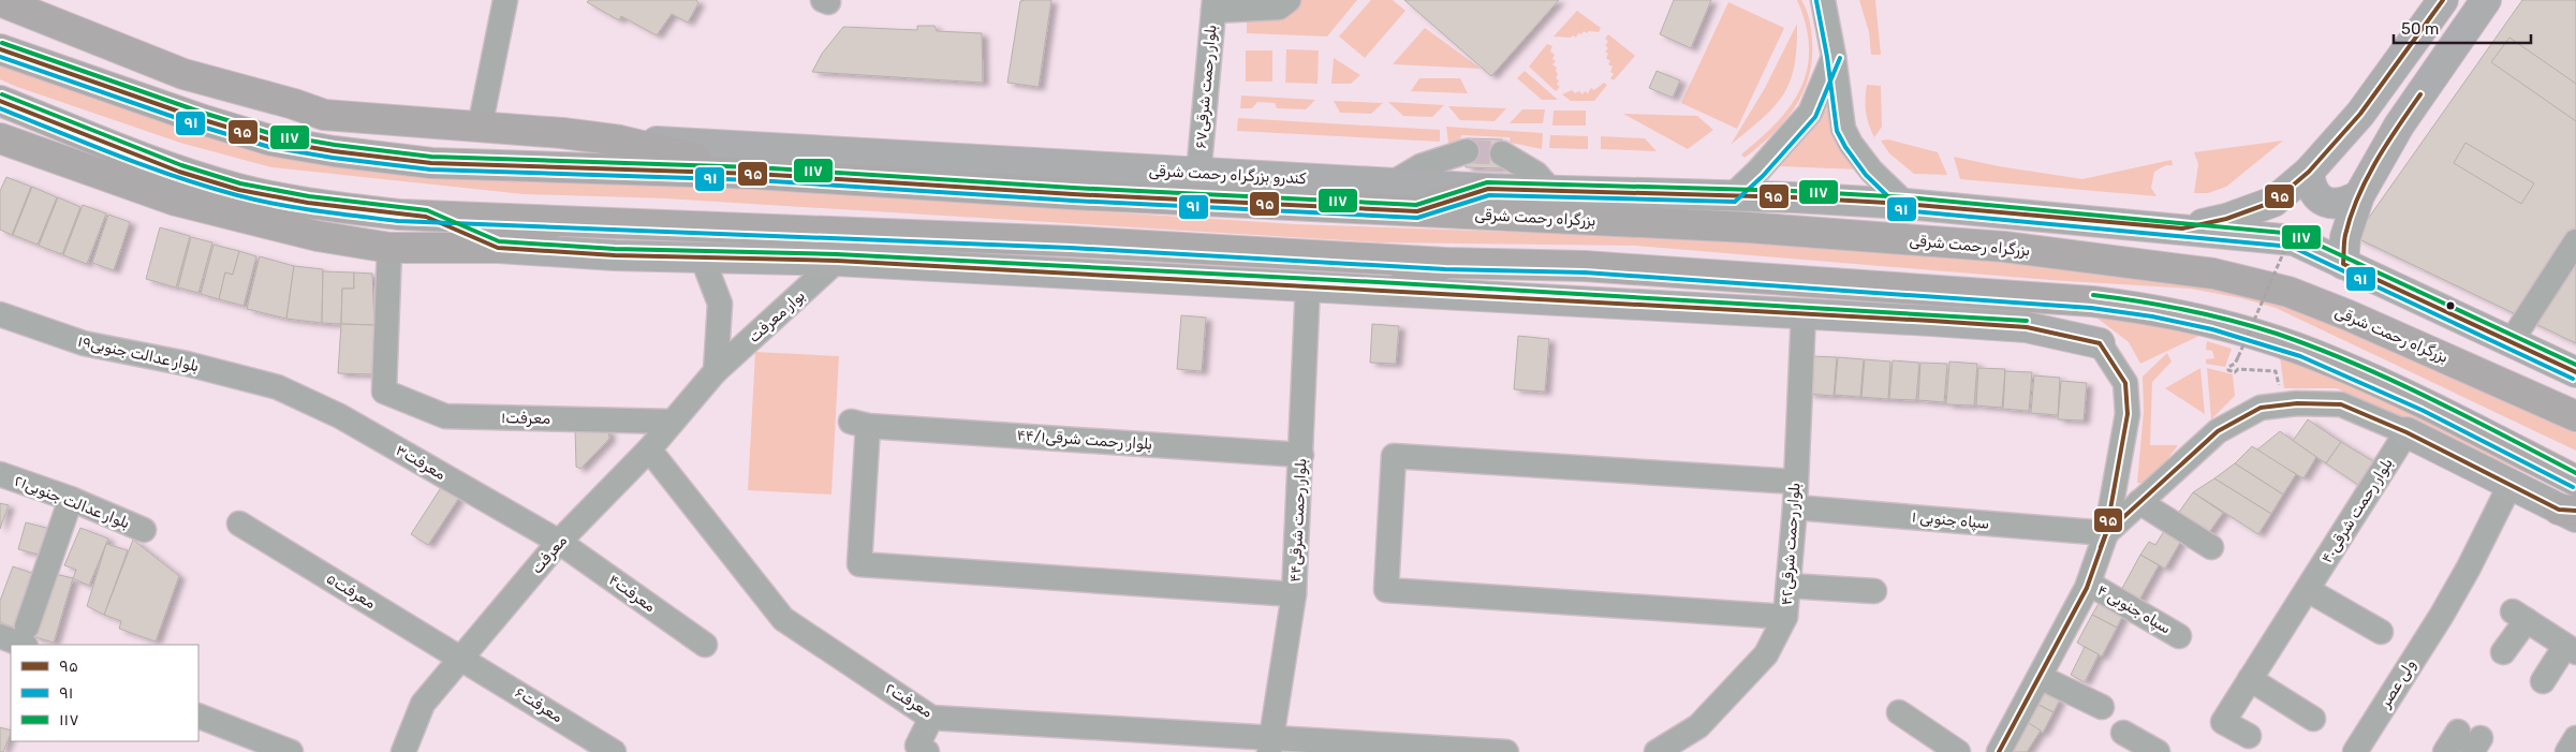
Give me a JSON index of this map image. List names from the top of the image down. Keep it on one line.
{"streets":{"highway":["بزرگراه رحمت شرقی"],"main road":["کندرو بزرگراه رحمت شرقی"],"street":["بلوار رحمت شرقی۶۷","بوار معرفت","بلوار عدالت جنوبی۱۹","معرفت۱","بلوار رحمت شرقی۴۴/۱","معرفت۳","بلوار عدالت جنوبی۲۱","بلوار رحمت شرقی۴۰","۴۴بلوار رحمت شرقی","۱ سپاه جنوبی","بلوار رحمت شرقی۴۲","معرفت","معرفت۵","معرفت۴","۴ سپاه جنوبی","ولی عصر","معرفت۲","معرفت۶"]},"crossings":[["بلوار رحمت شرقی۶۷","کندرو بزرگراه رحمت شرقی"],["بوار معرفت","معرفت"],["بلوار عدالت جنوبی۱۹","معرفت۳"],["معرفت۱","معرفت"],["بلوار رحمت شرقی۴۴/۱","۴۴بلوار رحمت شرقی"],["معرفت۳","معرفت"],["معرفت۳","معرفت۴"],["۴۴بلوار رحمت شرقی","معرفت۲"],["۱ سپاه جنوبی","بلوار رحمت شرقی۴۲"],["معرفت","معرفت۵"],["معرفت","معرفت۴"],["معرفت","معرفت۲"],["معرفت","معرفت۶"],["معرفت۵","معرفت۶"]],"lines":["transit line ۹۵","transit line ۹۱","transit line ۱۱۷"],"legend":["۹۵","۹۱","۱۱۷"],"scale_bar":"50 m"}
